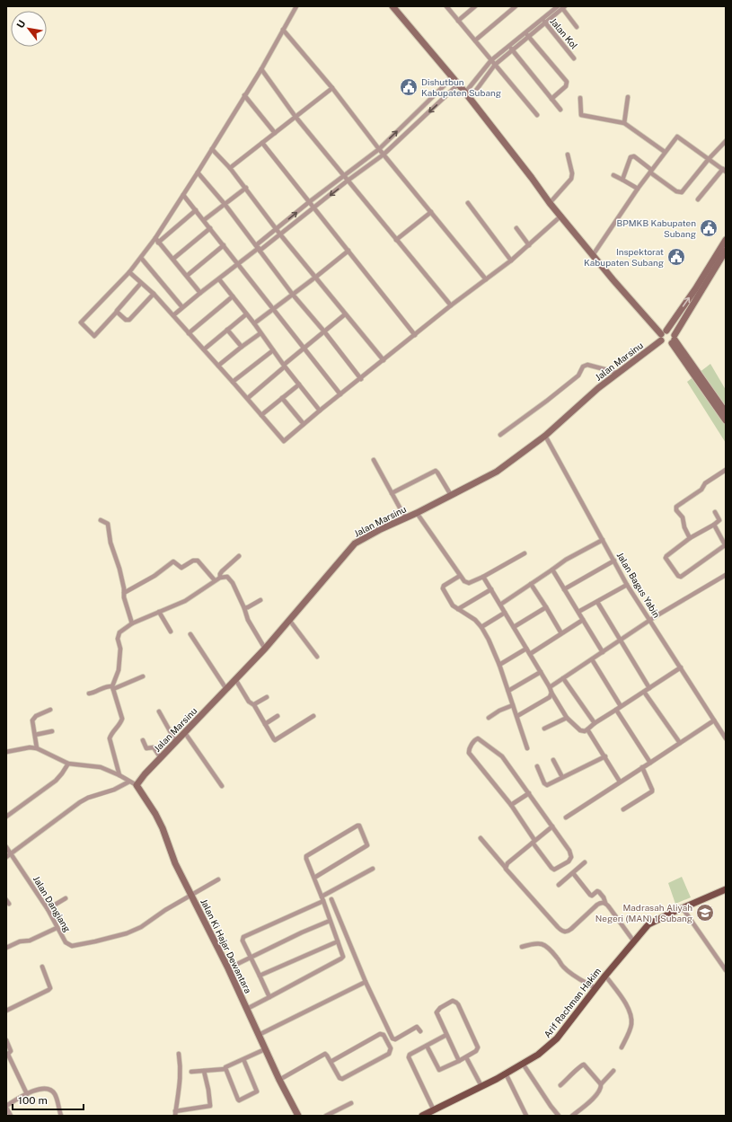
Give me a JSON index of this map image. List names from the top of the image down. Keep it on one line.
{"streets":{"main road":["Arif Rachman Hakim"],"street":["Jalan Kol","Jalan Marsinu","Jalan Bagus Yabin","Jalan Dangiang","Jalan Ki Hajar Dewantara"]},"crossings":[["Jalan Marsinu","Jalan Bagus Yabin"],["Jalan Marsinu","Jalan Ki Hajar Dewantara"],["Jalan Dangiang","Jalan Ki Hajar Dewantara"]],"places":{"public building":["Dishutbun Kabupaten Subang","BPMKB Kabupaten Subang","Inspektorat Kabupaten Subang"],"school or university":["Madrasah Aliyah Negeri (MAN) 1 Subang"]},"scale_bar":"100 m","north":"top left"}
